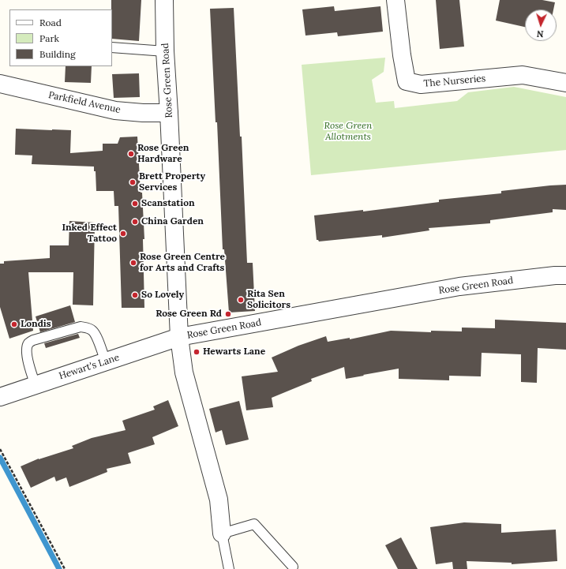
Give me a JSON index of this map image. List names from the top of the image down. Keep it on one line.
{"streets":{"street":["Rose Green Road","The Nurseries","Parkfield Avenue","Hewart's Lane"]},"crossings":[["Rose Green Road","Parkfield Avenue"],["Rose Green Road","Hewart's Lane"]],"parks":["Rose Green Allotments"],"places":["Rose Green Hardware","Brett Property Services","Scanstation","China Garden","Inked Effect Tattoo","Rose Green Centre for Arts and Crafts","So Lovely","Rita Sen Solicitors","Rose Green Rd","Londis","Hewarts Lane"],"legend":["Road","Park","Building"],"north":"bottom"}
